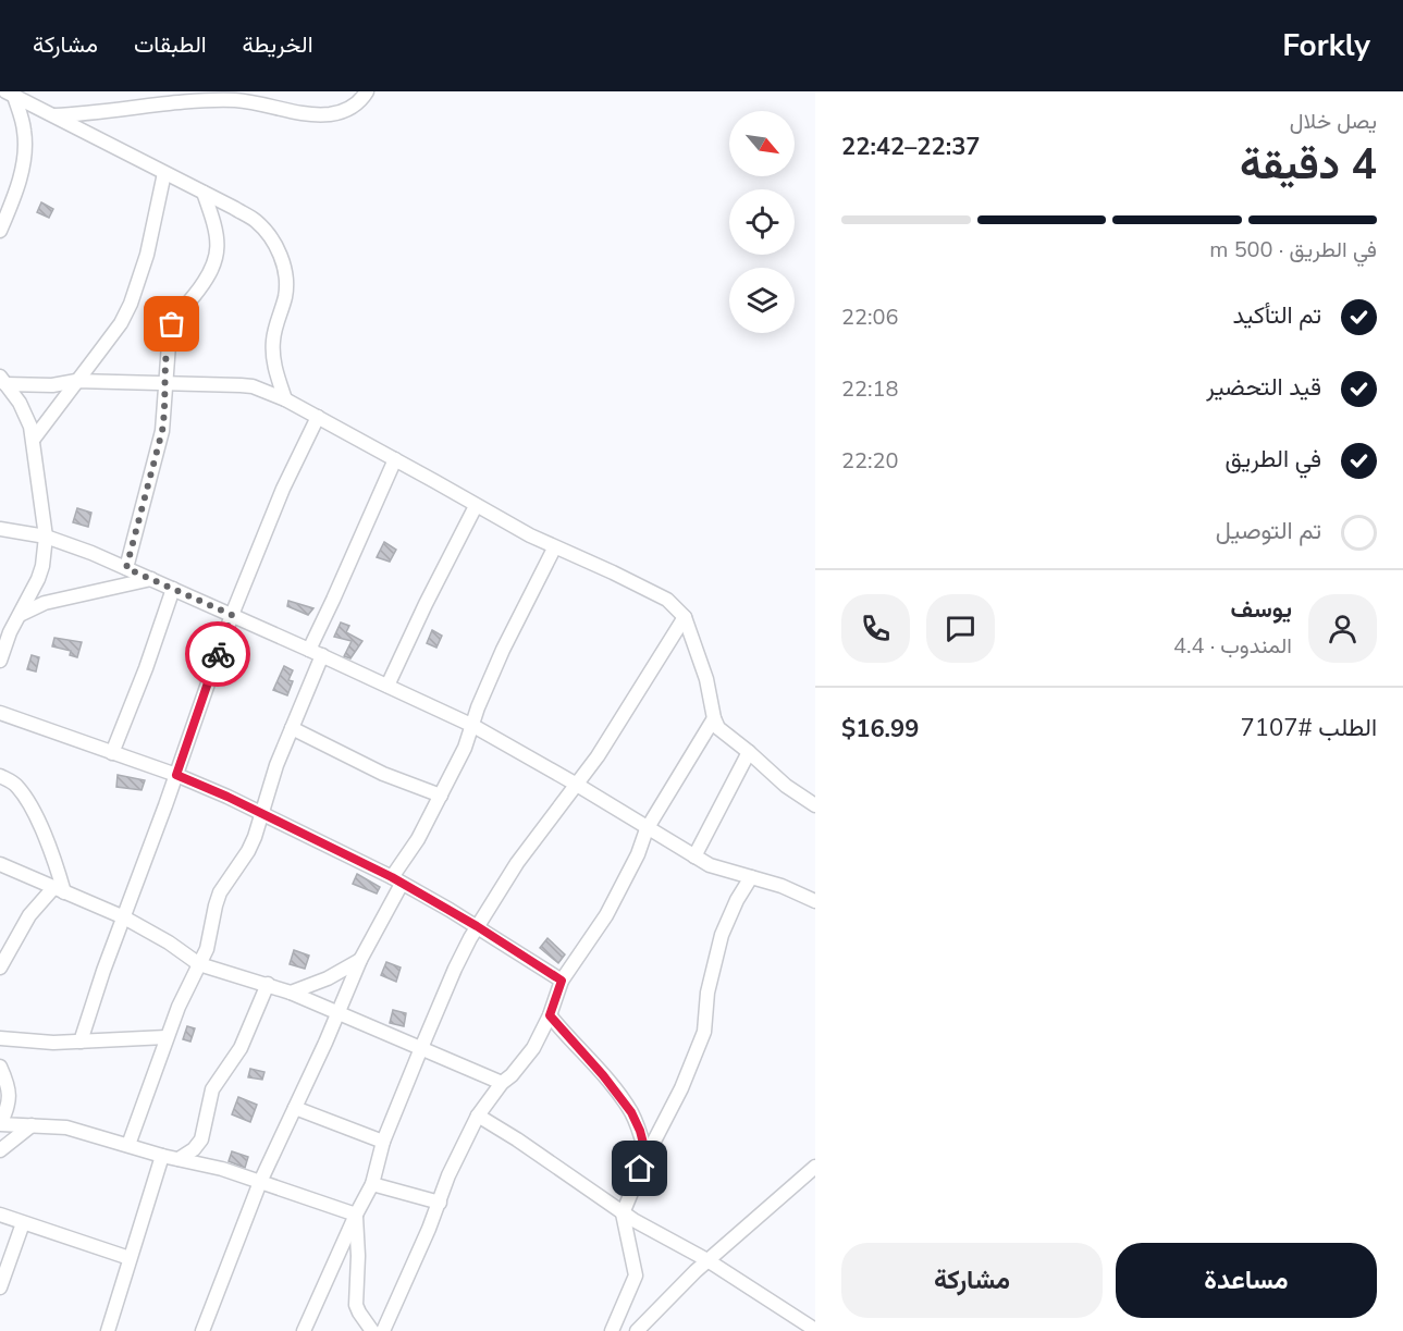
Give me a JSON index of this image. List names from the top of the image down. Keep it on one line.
{"north":"bottom right","page":{"header":"Forkly","nav":["الخريطة","الطبقات","مشاركة"],"heading":["4 دقيقة","يصل خلال","22:37–22:42"],"panel":["يوسف","المندوب · 4.4","الطلب #7107","$16.99"],"bar":"في الطريق · 500 m","list":[["تم التأكيد","22:06"],["قيد التحضير","22:18"],["في الطريق","22:20"],"تم التوصيل"],"buttons":["مساعدة","مشاركة"]}}
